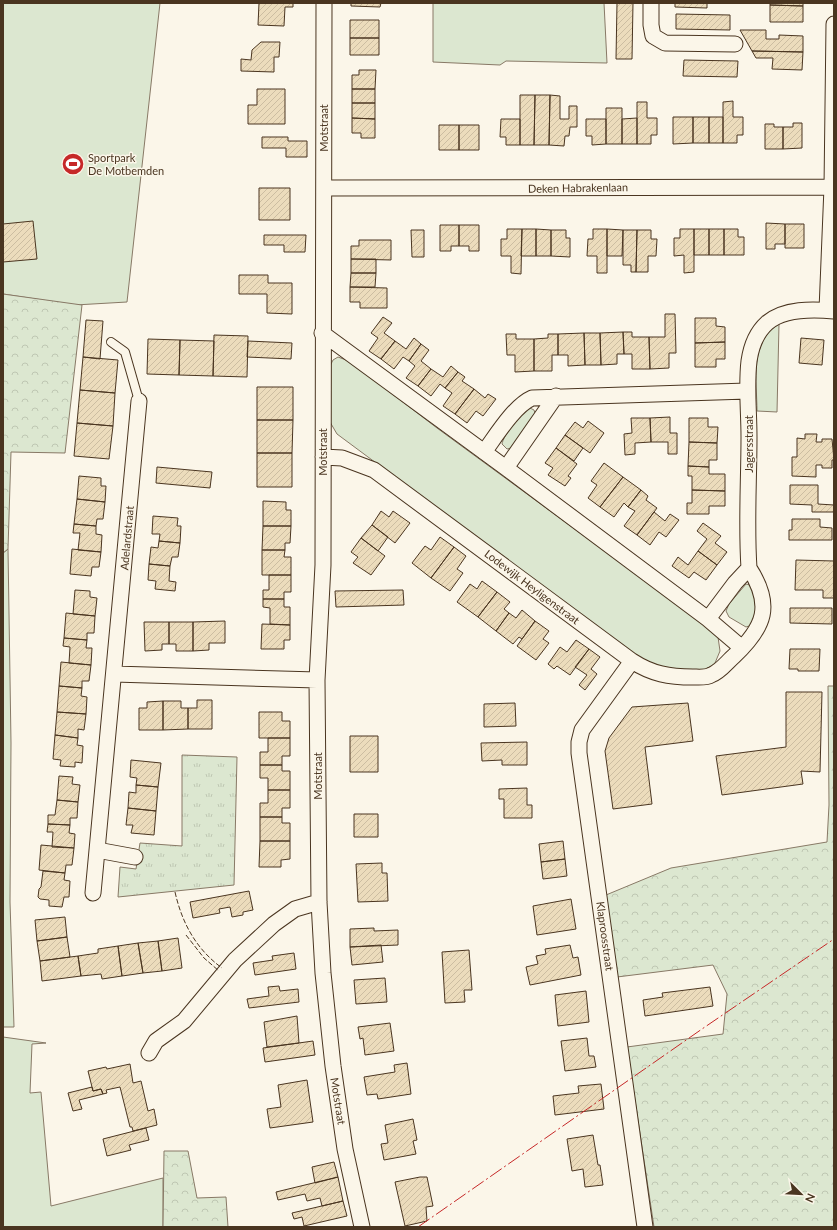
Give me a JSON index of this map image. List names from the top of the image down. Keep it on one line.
{"streets":{"street":["Motstraat","Deken Habrakenlaan","Jagersstraat","Adelardstraat","Lodewijk Heyligenstraat","Klaproosstraat"]},"crossings":[["Motstraat","Deken Habrakenlaan"],["Motstraat","Lodewijk Heyligenstraat"],["Jagersstraat","Lodewijk Heyligenstraat"],["Lodewijk Heyligenstraat","Klaproosstraat"]],"places":{"sports":["Sportpark De Motbemden"]},"north":"bottom right"}
